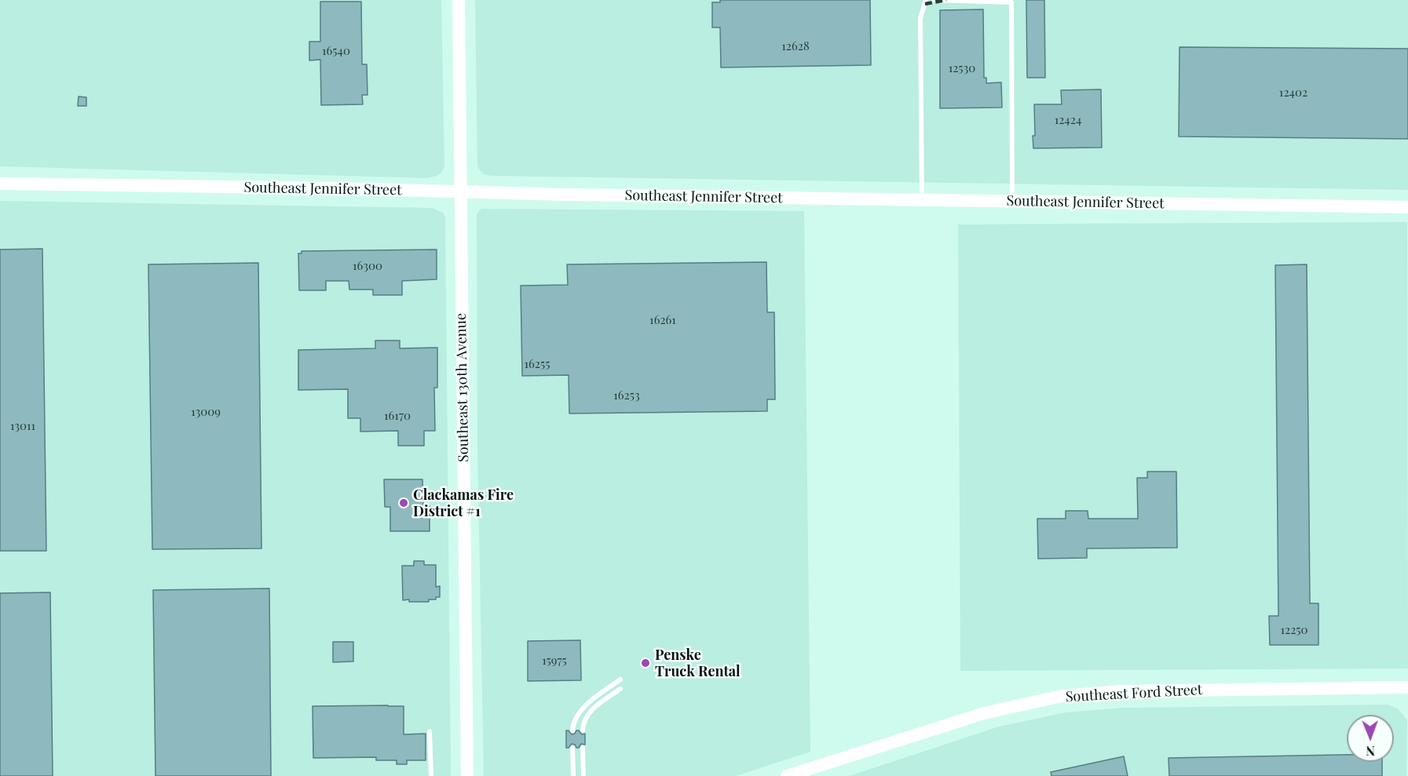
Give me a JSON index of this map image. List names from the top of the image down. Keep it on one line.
{"streets":{"street":["Southeast Jennifer Street","Southeast 130th Avenue","Southeast Ford Street"]},"crossings":[["Southeast Jennifer Street","Southeast 130th Avenue"]],"places":["Clackamas Fire District #1","Penske Truck Rental"],"house_numbers":["12628","16540","12530","12402","12424","16300","16261","16255","16253","13009","16170","13011","12250","15975"],"north":"bottom"}
